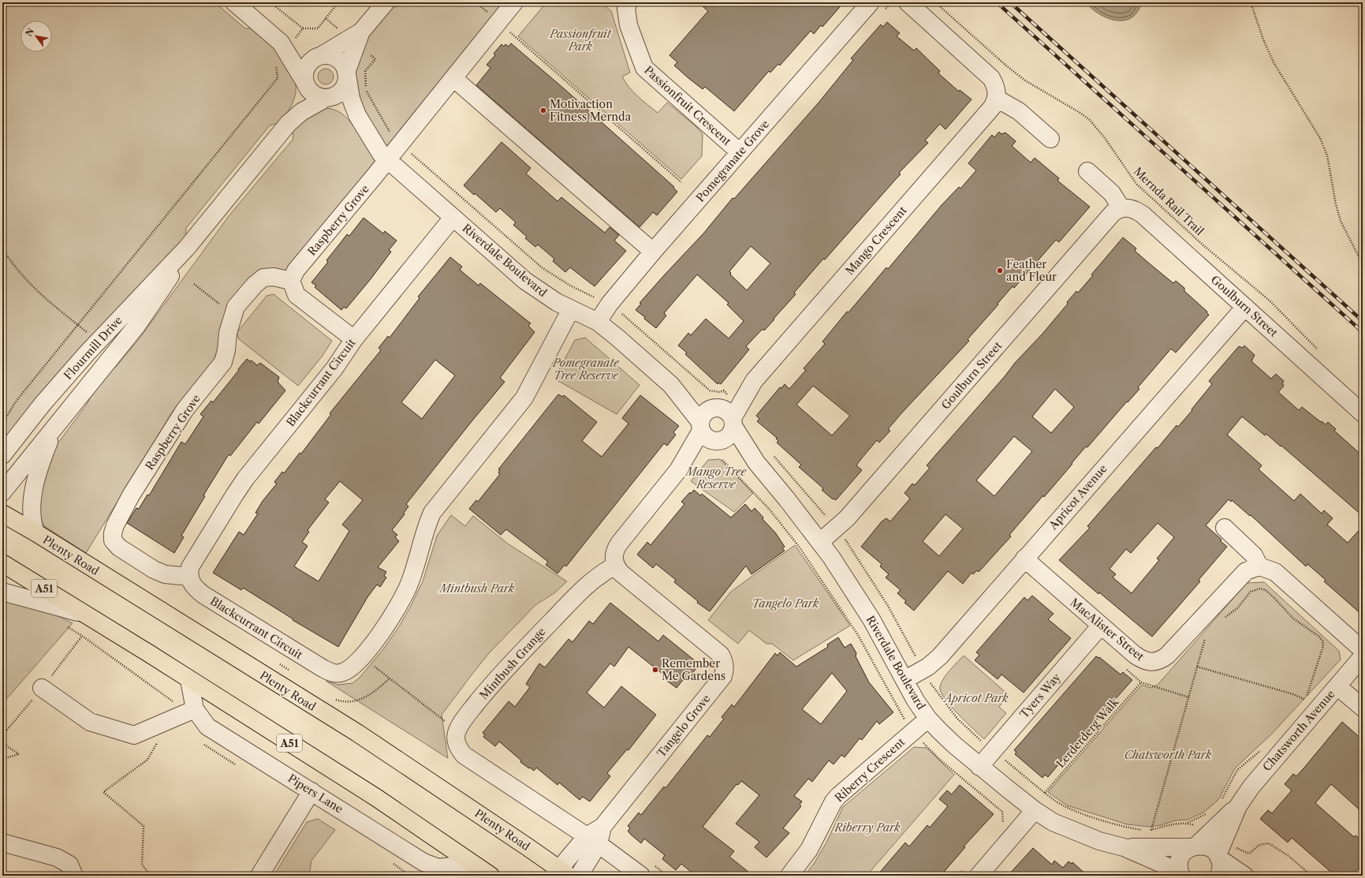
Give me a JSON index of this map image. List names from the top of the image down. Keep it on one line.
{"streets":{"highway":["Plenty Road","A51"],"street":["Passionfruit Crescent","Pomegranate Grove","Raspberry Grove","Mango Crescent","Riverdale Boulevard","Goulburn Street","Flourmill Drive","Blackcurrant Circuit","Apricot Avenue","MacAlister Street","Mintbush Grange","Tyers Way","Tangelo Grove","Chatsworth Avenue","Riberry Crescent","Pipers Lane"],"path":["Mernda Rail Trail","Lerderderg Walk"]},"crossings":[["Passionfruit Crescent","Pomegranate Grove"],["Pomegranate Grove","Riverdale Boulevard"],["Raspberry Grove","Riverdale Boulevard"],["Raspberry Grove","Blackcurrant Circuit"],["Mango Crescent","Riverdale Boulevard"],["Riverdale Boulevard","Goulburn Street"],["Riverdale Boulevard","Flourmill Drive"],["Riverdale Boulevard","Blackcurrant Circuit"],["Riverdale Boulevard","Apricot Avenue"],["Riverdale Boulevard","Tyers Way"],["Riverdale Boulevard","Chatsworth Avenue"],["Riverdale Boulevard","Riberry Crescent"],["Goulburn Street","Apricot Avenue"],["Flourmill Drive","Plenty Road"],["Apricot Avenue","MacAlister Street"],["Plenty Road","Tangelo Grove"],["A51","Pipers Lane"],["MacAlister Street","Tyers Way"],["Mintbush Grange","Tangelo Grove"]],"parks":["Passionfruit Park","Pomegranate Tree Reserve","Mango Tree Reserve","Mintbush Park","Tangelo Park","Apricot Park","Chatsworth Park","Riberry Park"],"places":["Motivaction Fitness Mernda","Feather and Fleur","Remember Me Gardens"],"north":"top left"}
